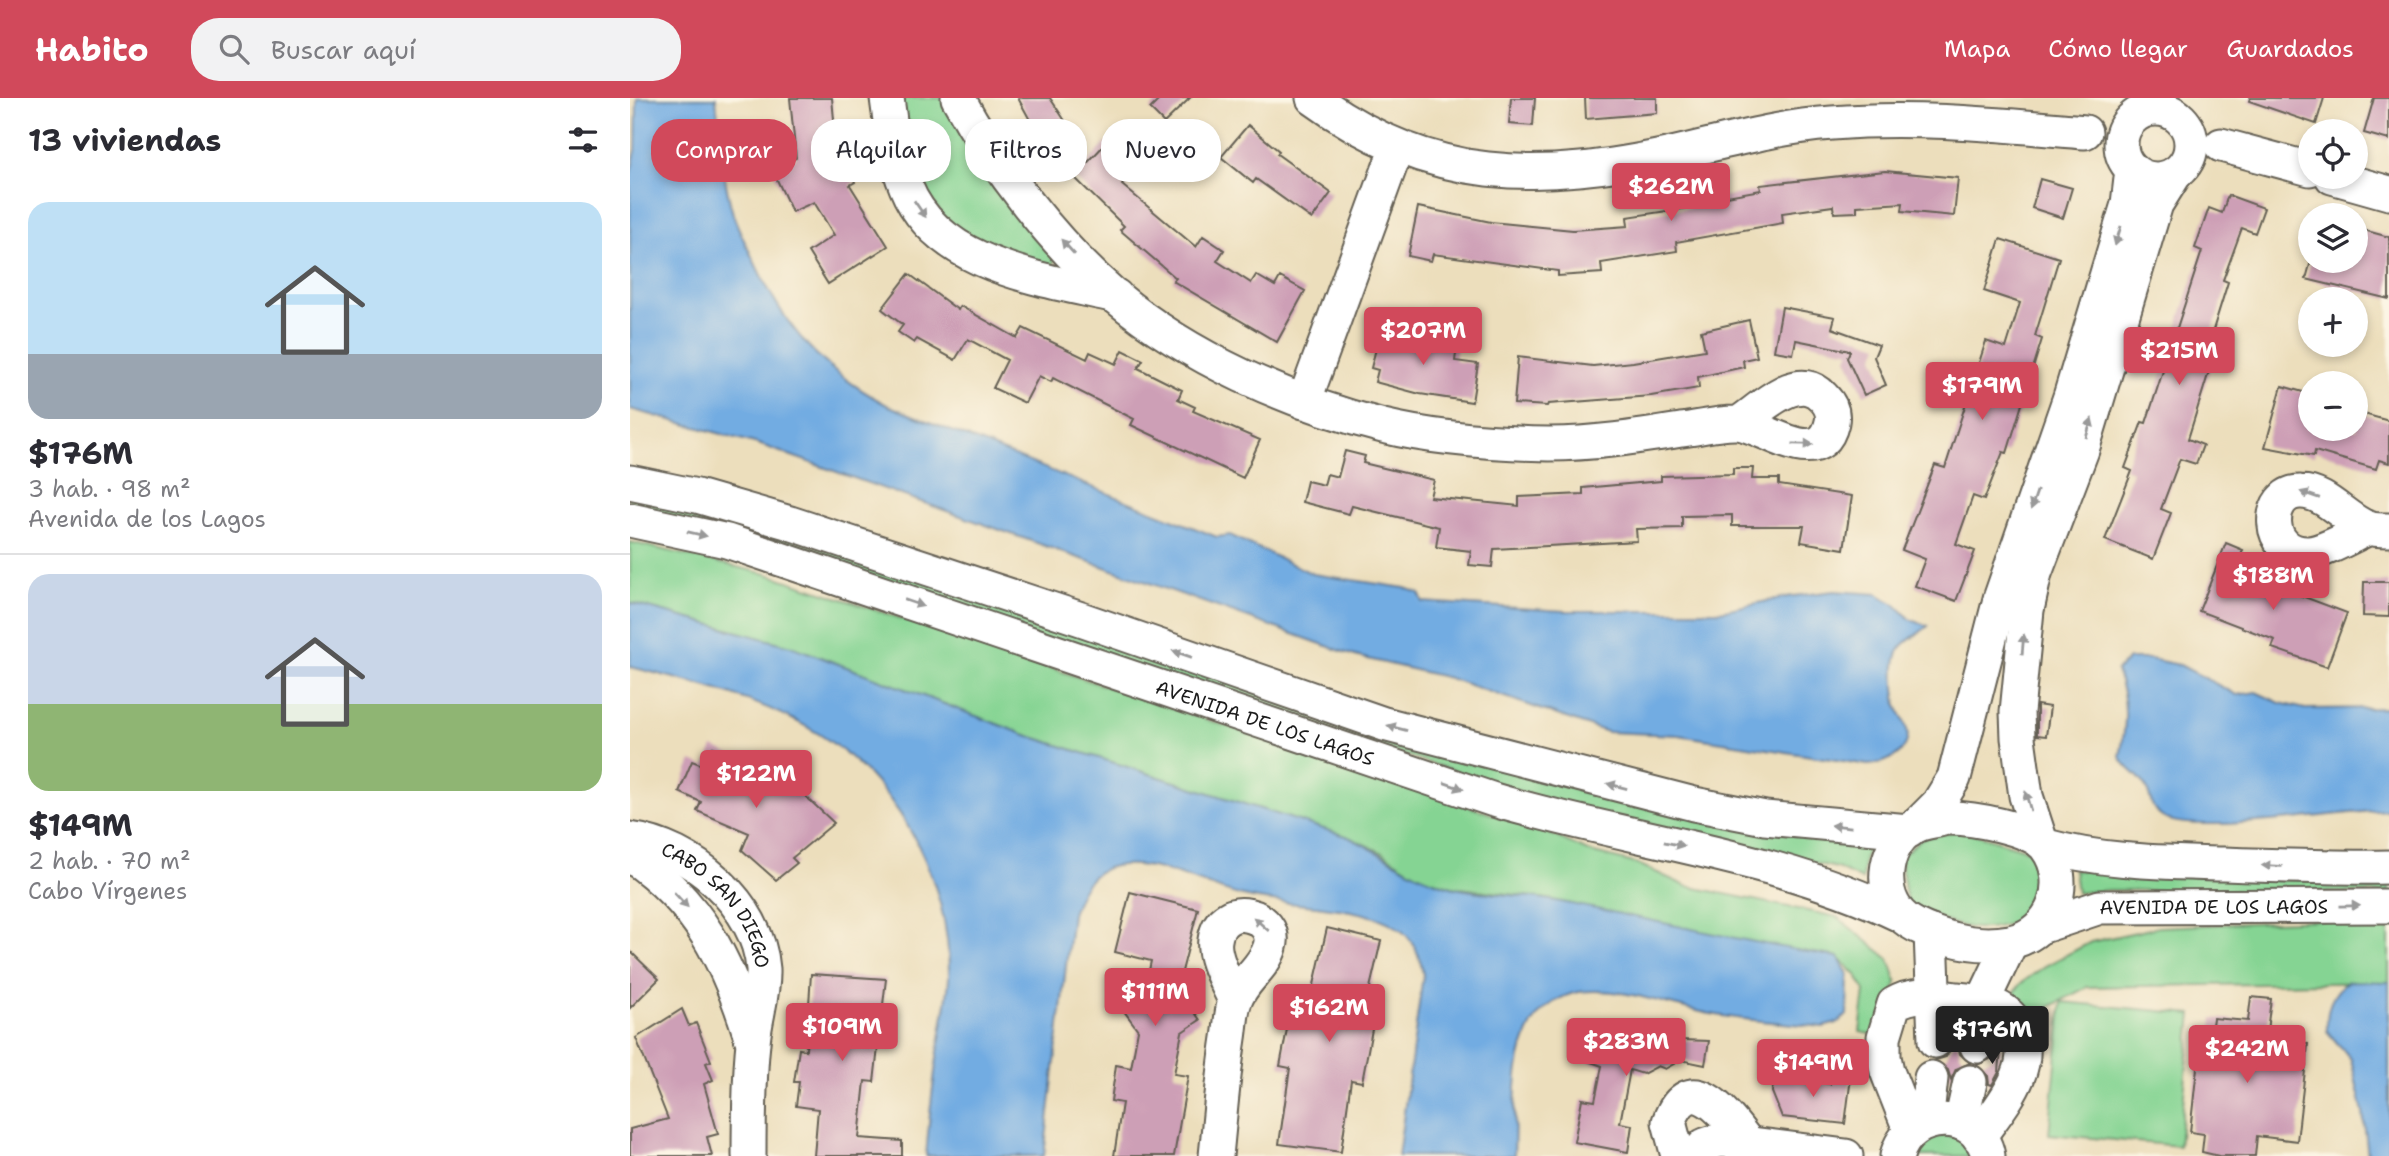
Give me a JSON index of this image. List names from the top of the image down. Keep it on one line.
{"streets":{"street":["AVENIDA DE LOS LAGOS","CABO SAN DIEGO"]},"one_way":["CABO SAN DIEGO"],"page":{"header":"Habito","search":"Buscar aquí","nav":["Mapa","Cómo llegar","Guardados"],"heading":"13 viviendas","map_buttons":["+","−"],"chip":["Comprar","Alquilar","Filtros","Nuevo"],"price":["$262M","$207M","$215M","$179M","$188M","$122M","$111M","$162M","$109M","$176M","$283M","$242M","$149M"],"list":[{"name":"$176M","note":"3 hab. · 98 m² · Avenida de los Lagos"},{"name":"$149M","note":"2 hab. · 70 m² · Cabo Vírgenes"}]}}
